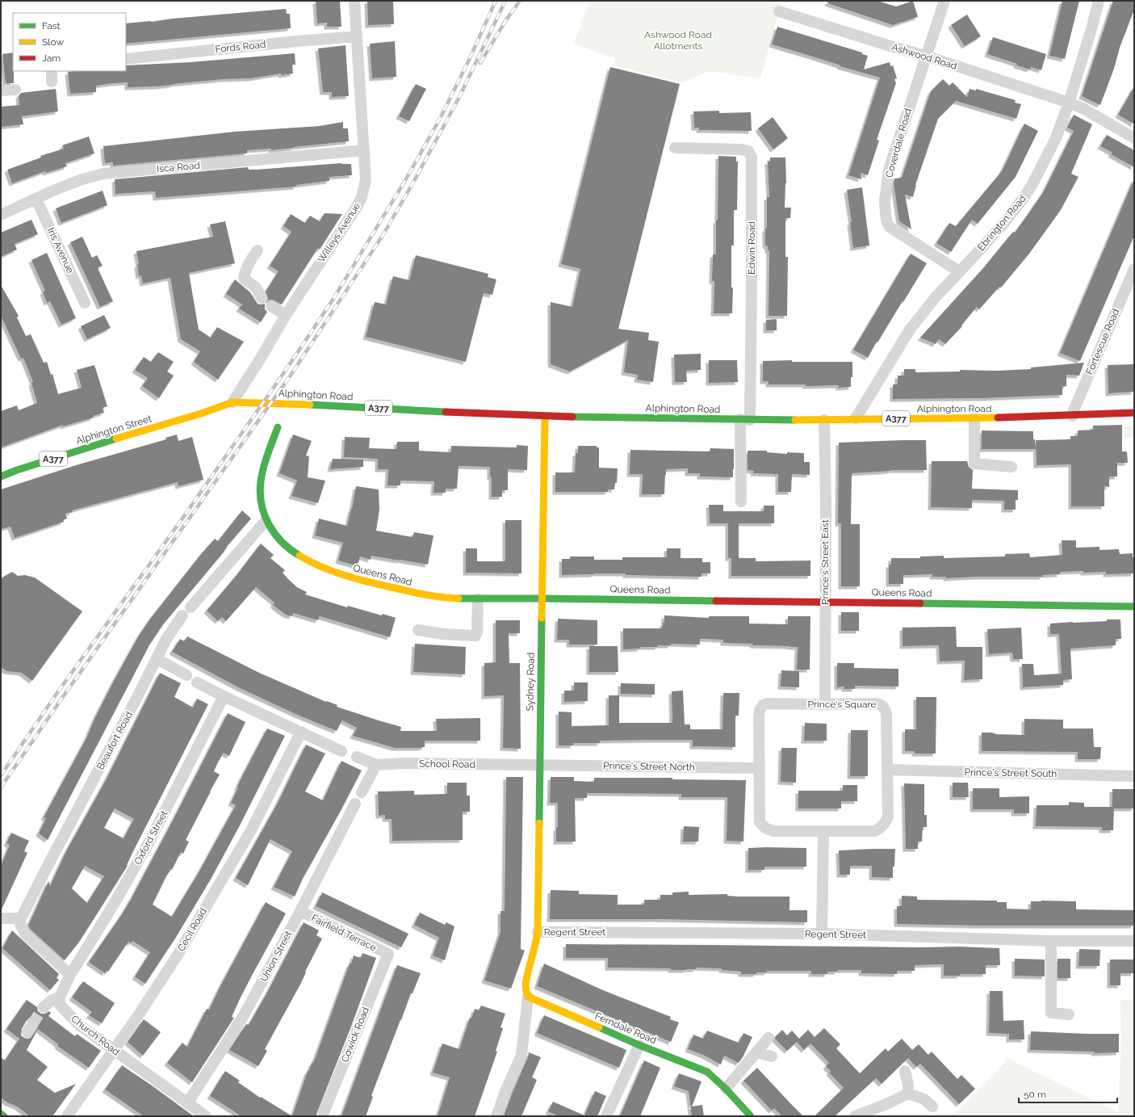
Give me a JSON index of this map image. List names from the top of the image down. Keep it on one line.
{"streets":{"main road":["Alphington Road","A377","Alphington Street","Queens Road","Sydney Road","Ferndale Road"],"street":["Fords Road","Ashwood Road","Coverdale Road","Isca Road","Ebrington Road","Willeys Avenue","Edwin Road","Iris Avenue","Fortescue Road","Prince's Street East","Prince's Square","Beaufort Road","School Road","Prince's Street North","Prince's Street South","Oxford Street","Cecil Road","Regent Street","Fairfield Terrace","Union Street","Cowick Road","Church Road"]},"crossings":[["Fords Road","Willeys Avenue"],["Ashwood Road","Coverdale Road"],["Ashwood Road","Ebrington Road"],["Coverdale Road","Ebrington Road"],["Isca Road","Willeys Avenue"],["Isca Road","Iris Avenue"],["Ebrington Road","Alphington Road"],["Willeys Avenue","Alphington Road"],["Willeys Avenue","Alphington Street"],["Edwin Road","Alphington Road"],["Fortescue Road","Alphington Road"],["Alphington Road","Alphington Street"],["Alphington Road","Prince's Street East"],["Alphington Road","Sydney Road"],["Prince's Street East","Queens Road"],["Prince's Street East","Prince's Square"],["Queens Road","Sydney Road"],["Queens Road","Beaufort Road"],["Sydney Road","School Road"],["Sydney Road","Prince's Street North"],["Sydney Road","Regent Street"],["Sydney Road","Ferndale Road"],["Prince's Square","Prince's Street North"],["Prince's Square","Prince's Street South"],["School Road","Prince's Street North"],["Cecil Road","Church Road"],["Fairfield Terrace","Union Street"],["Fairfield Terrace","Cowick Road"],["Union Street","Church Road"]],"parks":["Ashwood Road Allotments"],"legend":["Fast","Slow","Jam"],"scale_bar":"50 m"}
